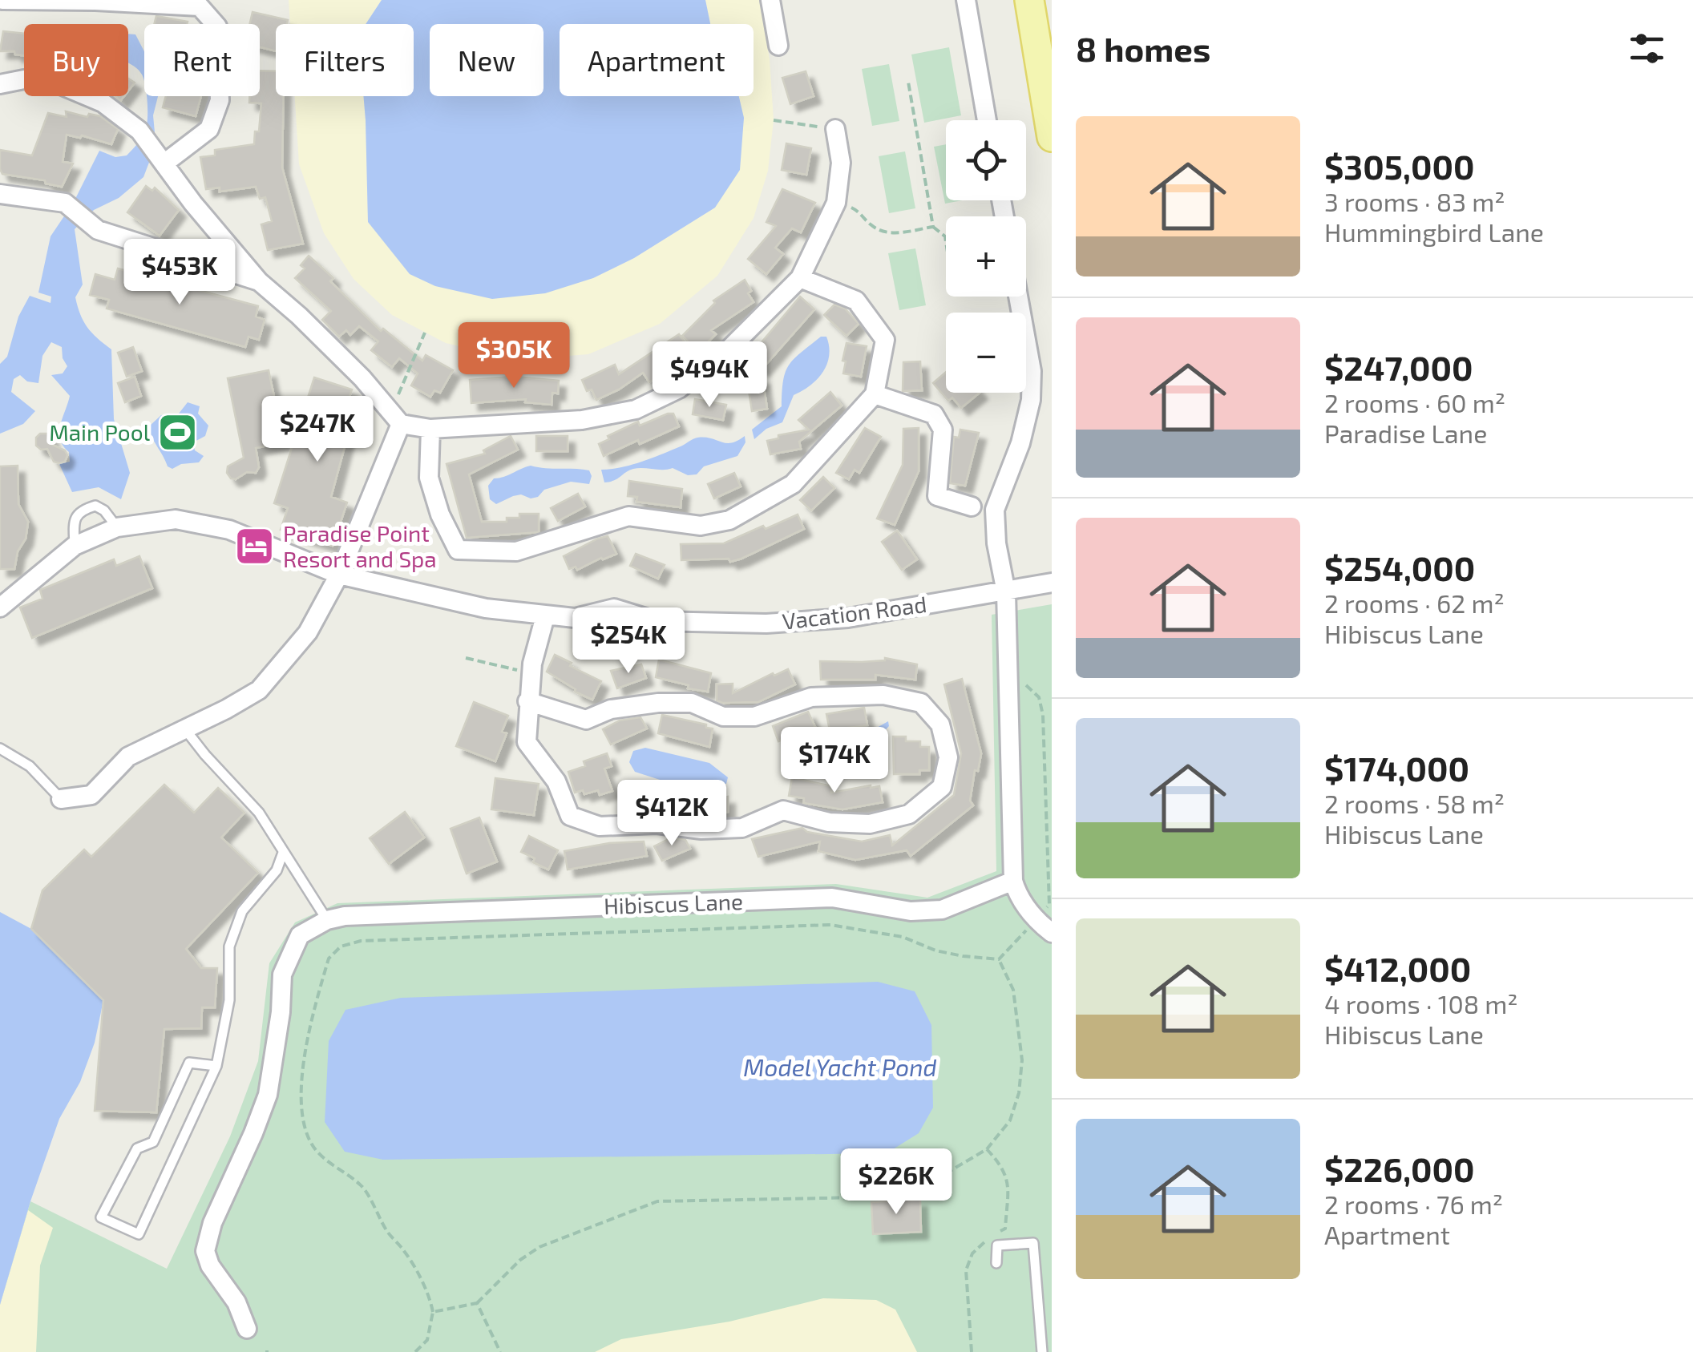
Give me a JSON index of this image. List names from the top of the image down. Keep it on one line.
{"streets":{"street":["Vacation Road","Hibiscus Lane"]},"water":["Model Yacht Pond"],"places":{"sports":["Main Pool"],"hotel":["Paradise Point Resort and Spa"]},"page":{"heading":"8 homes","chip":["Buy","Rent","Filters","New","Apartment"],"list":[{"name":"$305,000","note":"3 rooms · 83 m² · Hummingbird Lane"},{"name":"$247,000","note":"2 rooms · 60 m² · Paradise Lane"},{"name":"$254,000","note":"2 rooms · 62 m² · Hibiscus Lane"},{"name":"$174,000","note":"2 rooms · 58 m² · Hibiscus Lane"},{"name":"$412,000","note":"4 rooms · 108 m² · Hibiscus Lane"},{"name":"$226,000","note":"2 rooms · 76 m² · Apartment"}],"map_buttons":["+","−"],"price":["$453K","$305K","$494K","$247K","$254K","$174K","$412K","$226K"]}}
